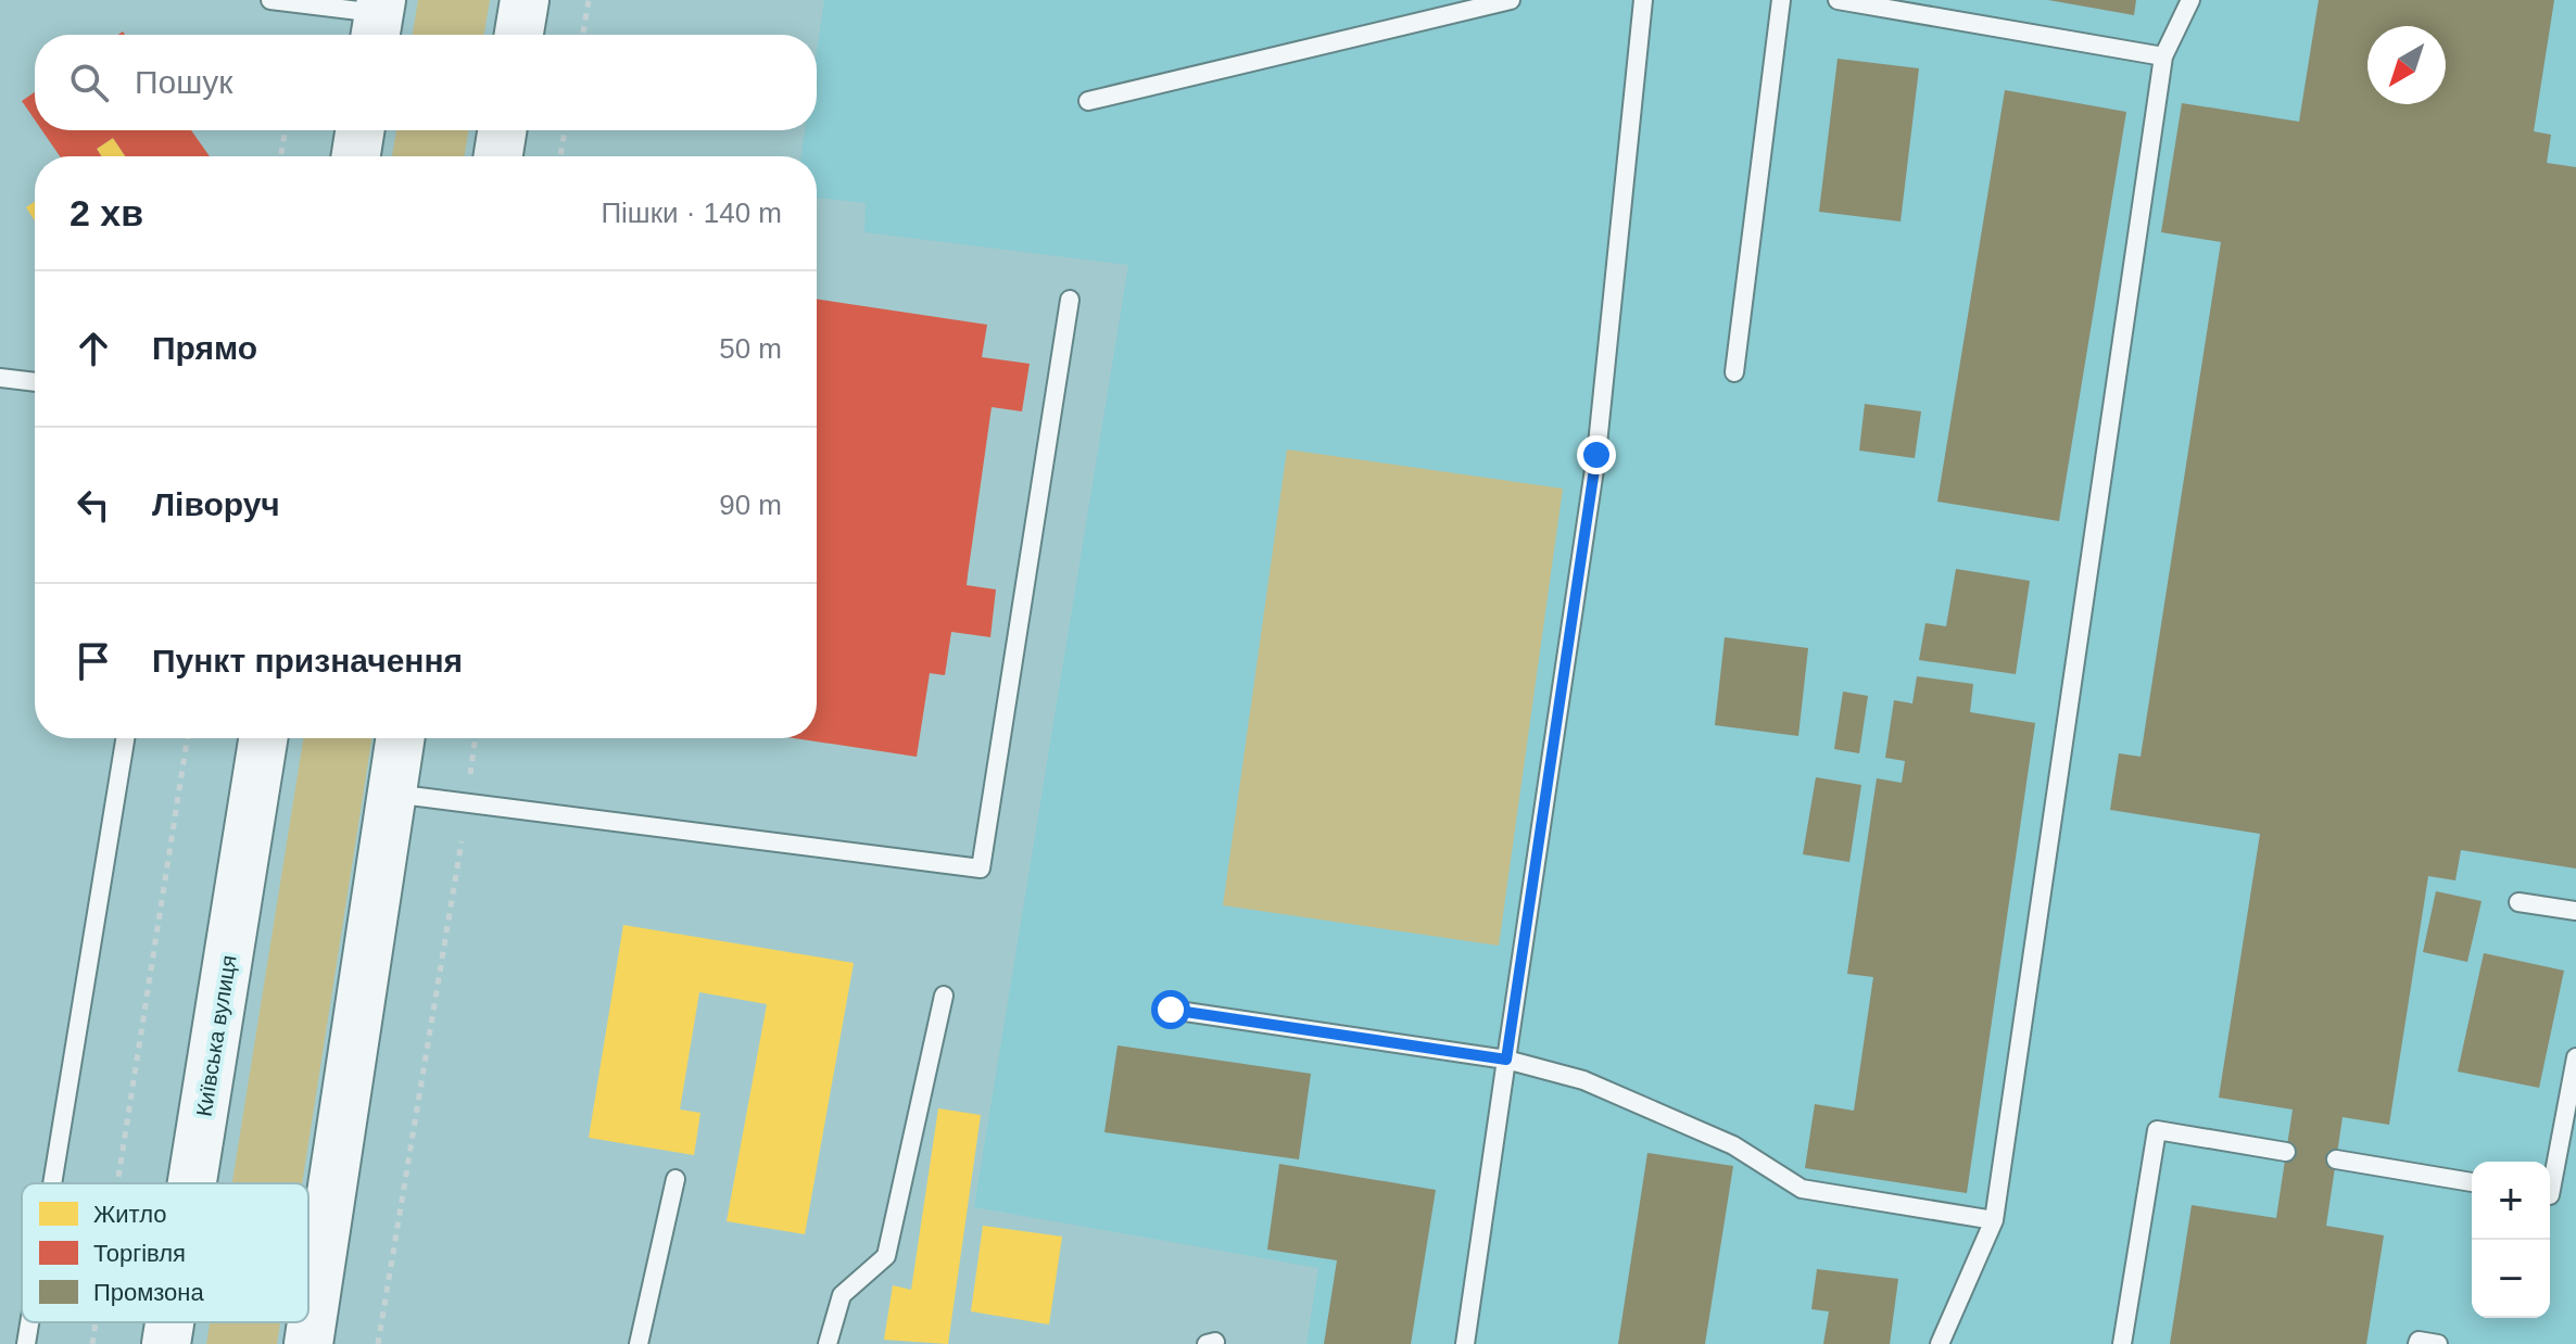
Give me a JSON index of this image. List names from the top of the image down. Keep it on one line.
{"streets":{"main road":["Київська вулиця"]},"legend":["Житло","Торгівля","Промзона"],"north":"bottom left","page":{"search":"Пошук","heading":["2 хв","Пішки · 140 m"],"list":[["Прямо","50 m"],["Ліворуч","90 m"],"Пункт призначення"],"map_buttons":["+","−"]}}
